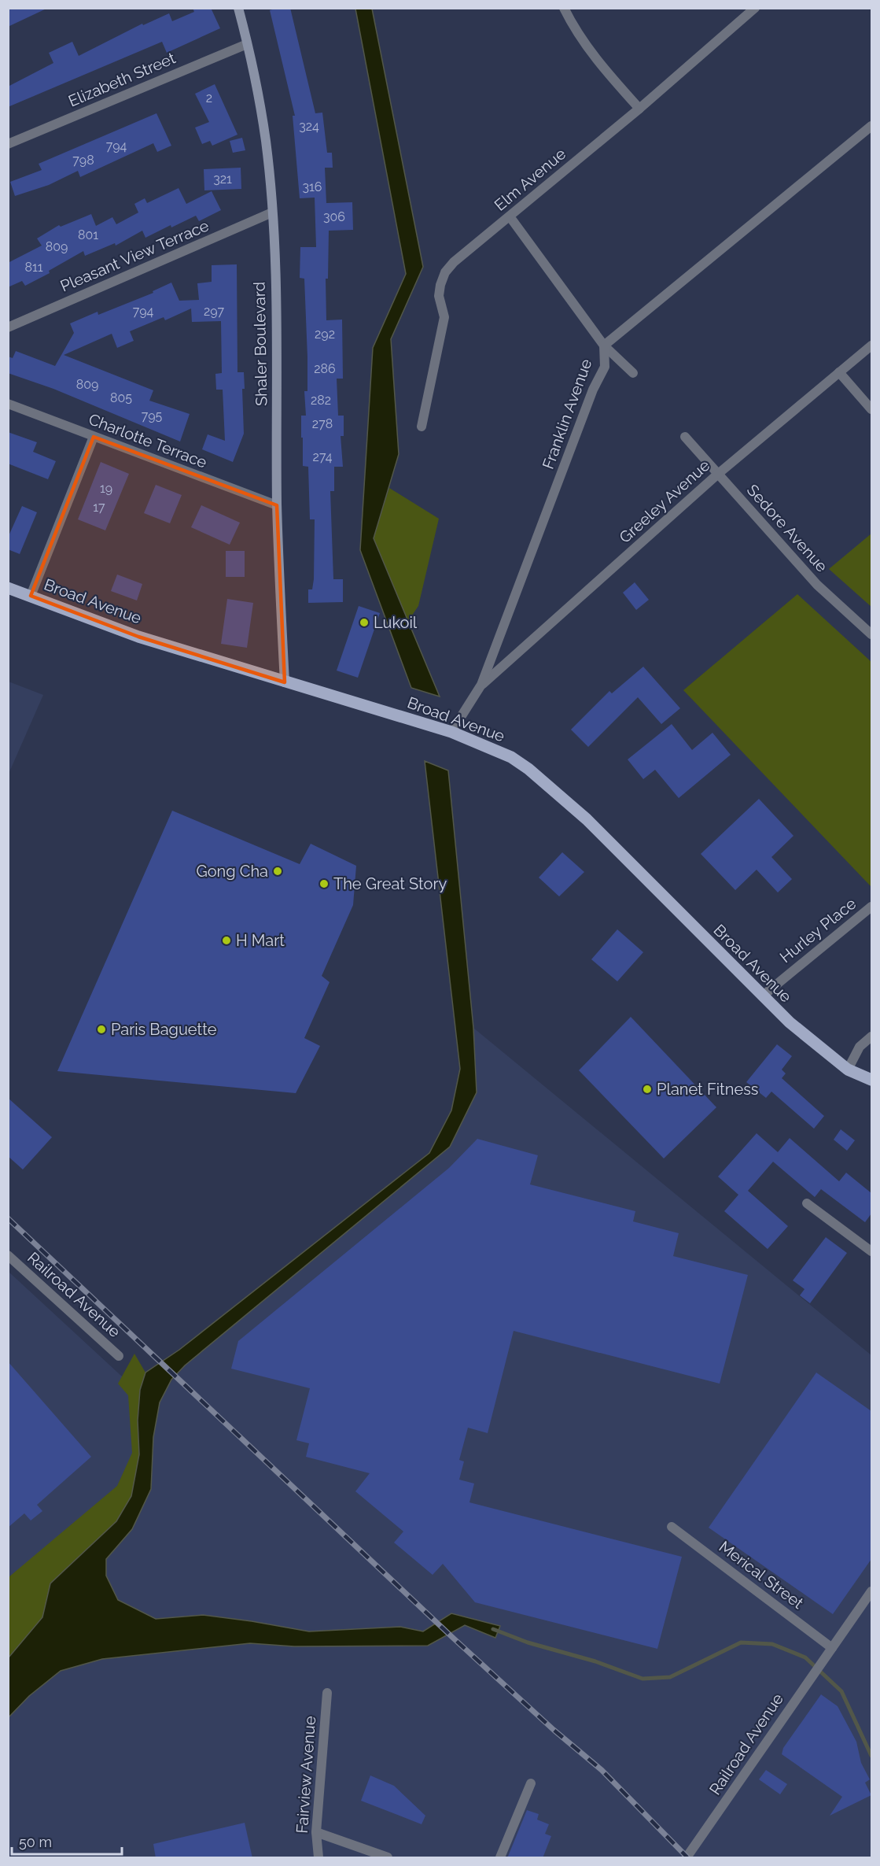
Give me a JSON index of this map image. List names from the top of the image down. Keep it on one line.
{"streets":{"main road":["Broad Avenue"],"street":["Elizabeth Street","Elm Avenue","Pleasant View Terrace","Shaler Boulevard","Franklin Avenue","Charlotte Terrace","Greeley Avenue","Sedore Avenue","Hurley Place","Railroad Avenue","Merical Street","Fairview Avenue"]},"crossings":[["Elizabeth Street","Shaler Boulevard"],["Pleasant View Terrace","Shaler Boulevard"],["Shaler Boulevard","Charlotte Terrace"],["Shaler Boulevard","Broad Avenue"],["Franklin Avenue","Greeley Avenue"],["Franklin Avenue","Broad Avenue"],["Greeley Avenue","Sedore Avenue"],["Broad Avenue","Hurley Place"],["Railroad Avenue","Merical Street"]],"places":["Lukoil","Gong Cha","The Great Story","H Mart","Paris Baguette","Planet Fitness"],"house_numbers":["2","324","794","798","321","316","306","801","809","811","794","297","292","286","809","805","282","795","278","274","19","17"],"scale_bar":"50 m"}
